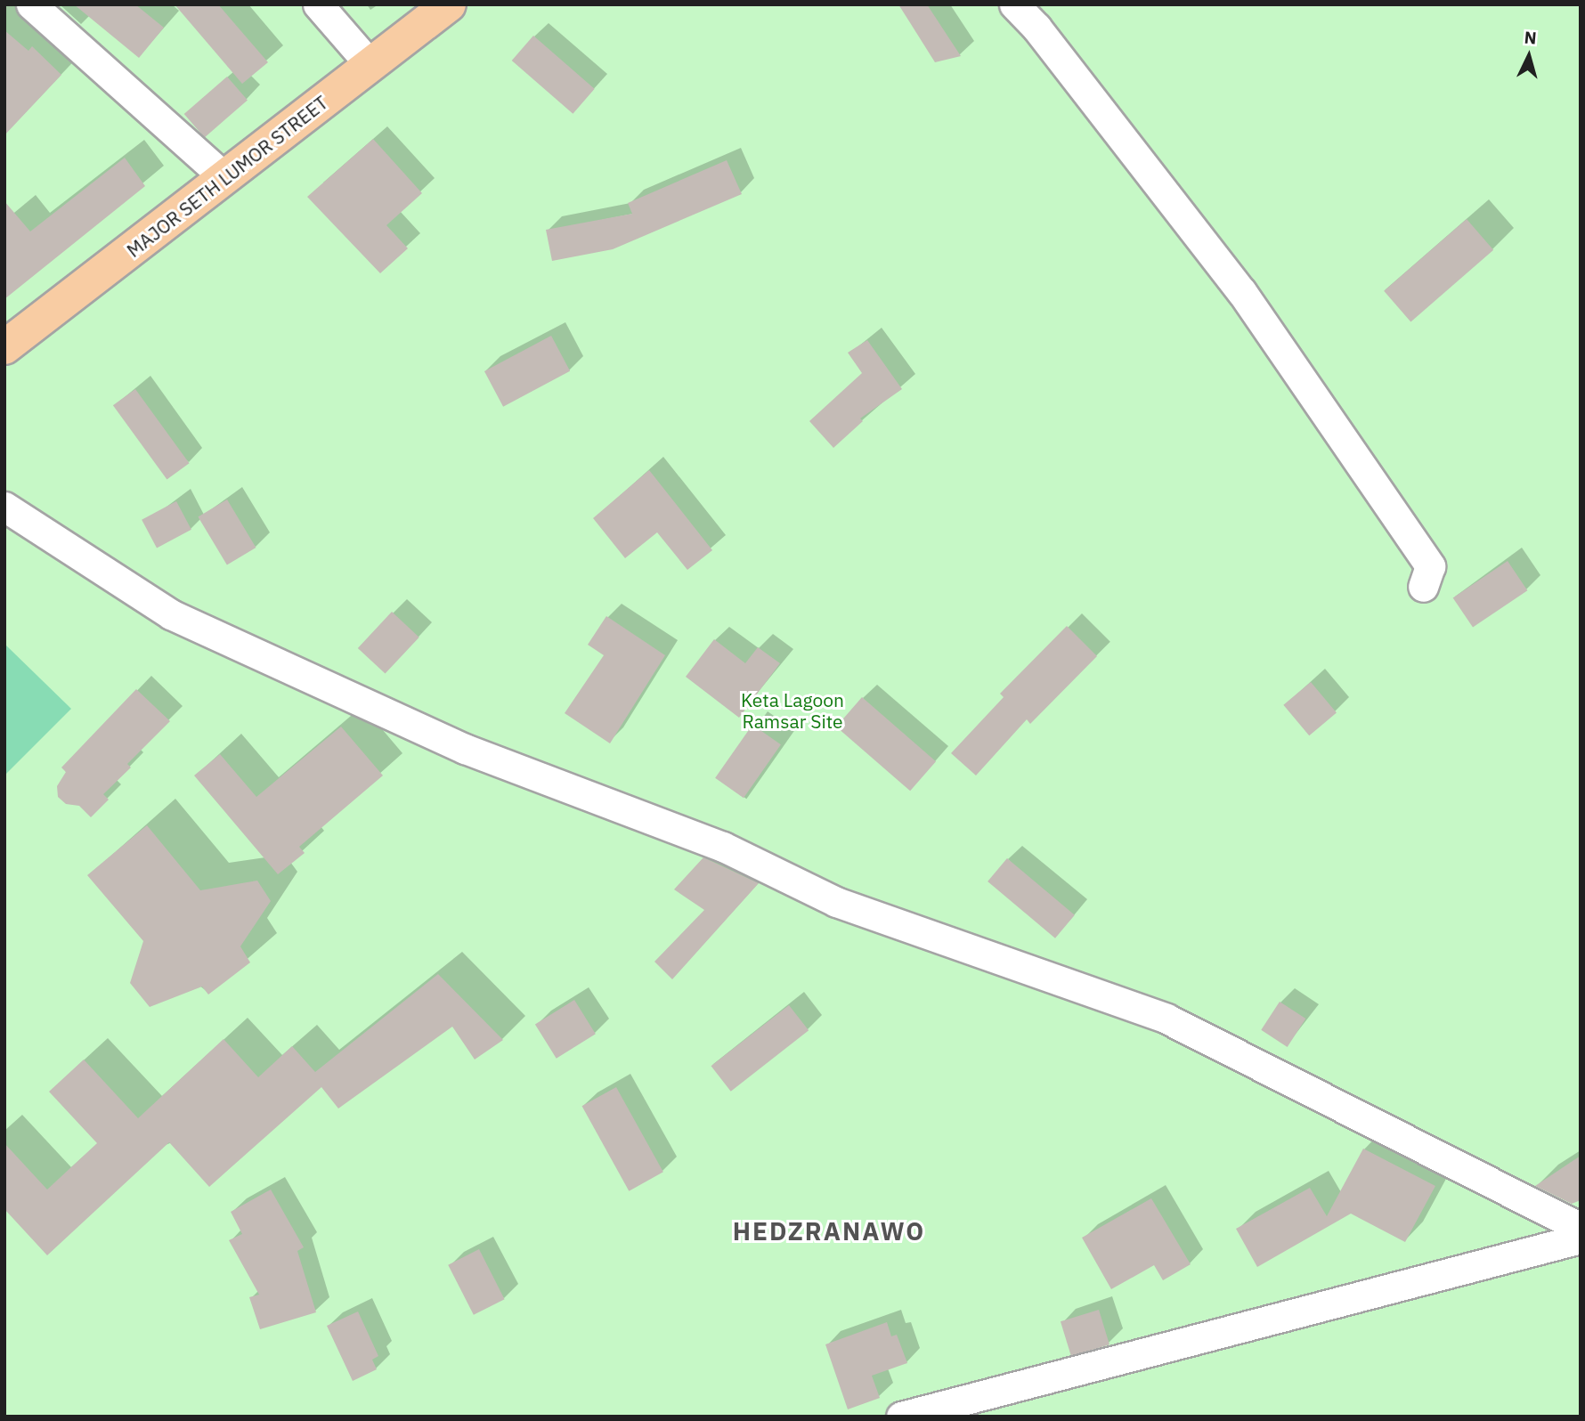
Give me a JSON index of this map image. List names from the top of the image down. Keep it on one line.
{"streets":{"main road":["MAJOR SETH LUMOR STREET"]},"districts":["HEDZRANAWO"],"parks":["Keta Lagoon Ramsar Site"],"north":"top"}
